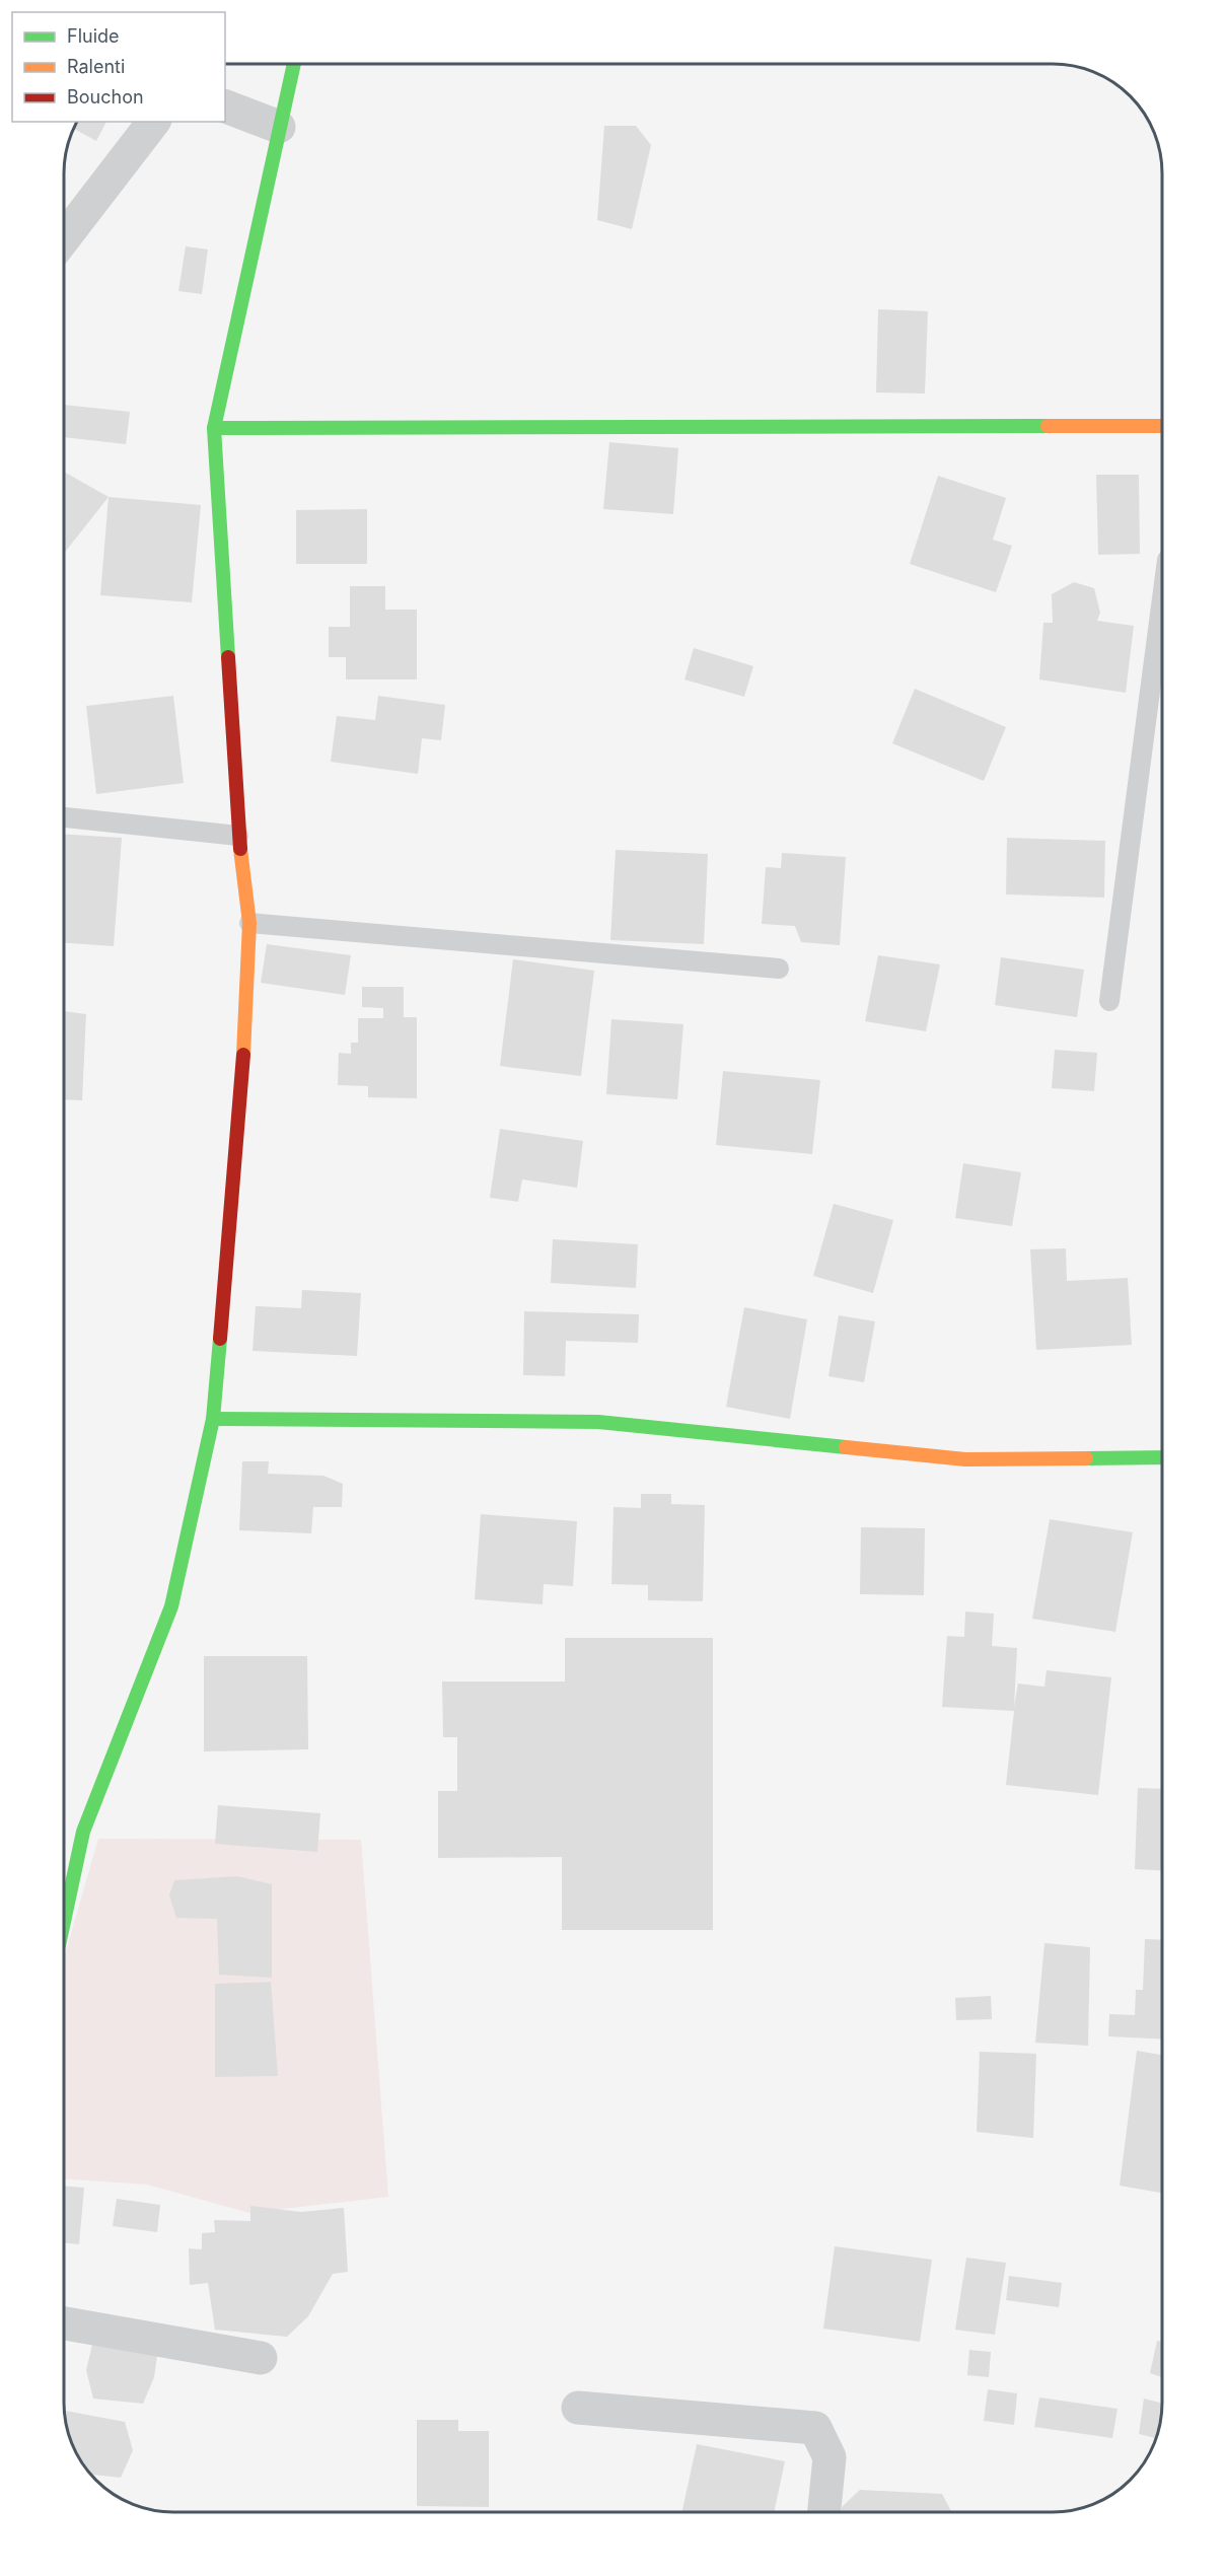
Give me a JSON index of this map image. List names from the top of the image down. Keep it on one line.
{"legend":["Fluide","Ralenti","Bouchon"]}
